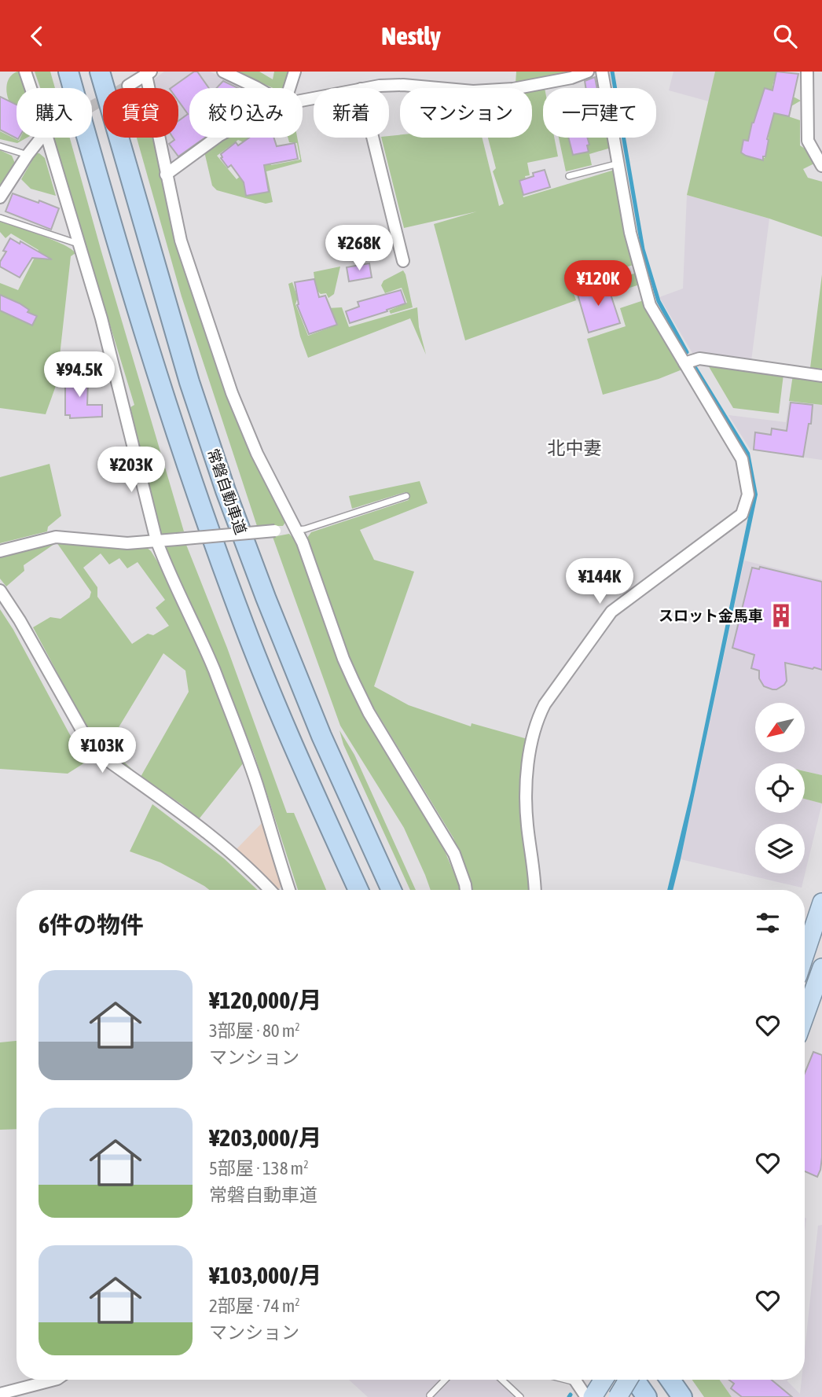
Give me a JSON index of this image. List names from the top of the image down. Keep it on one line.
{"streets":{"highway":["常磐自動車道"]},"districts":["北中妻"],"places":{"building":["スロット金馬車"]},"north":"bottom left","page":{"header":"Nestly","chip":["購入","賃貸","絞り込み","新着","マンション","一戸建て"],"price":["¥268K","¥120K","¥94.5K","¥203K","¥144K","¥103K"],"heading":"6件の物件","list":[{"name":"¥120,000/月","note":"3部屋 · 80 m² · マンション"},{"name":"¥203,000/月","note":"5部屋 · 138 m² · 常磐自動車道"},{"name":"¥103,000/月","note":"2部屋 · 74 m² · マンション"}]}}
